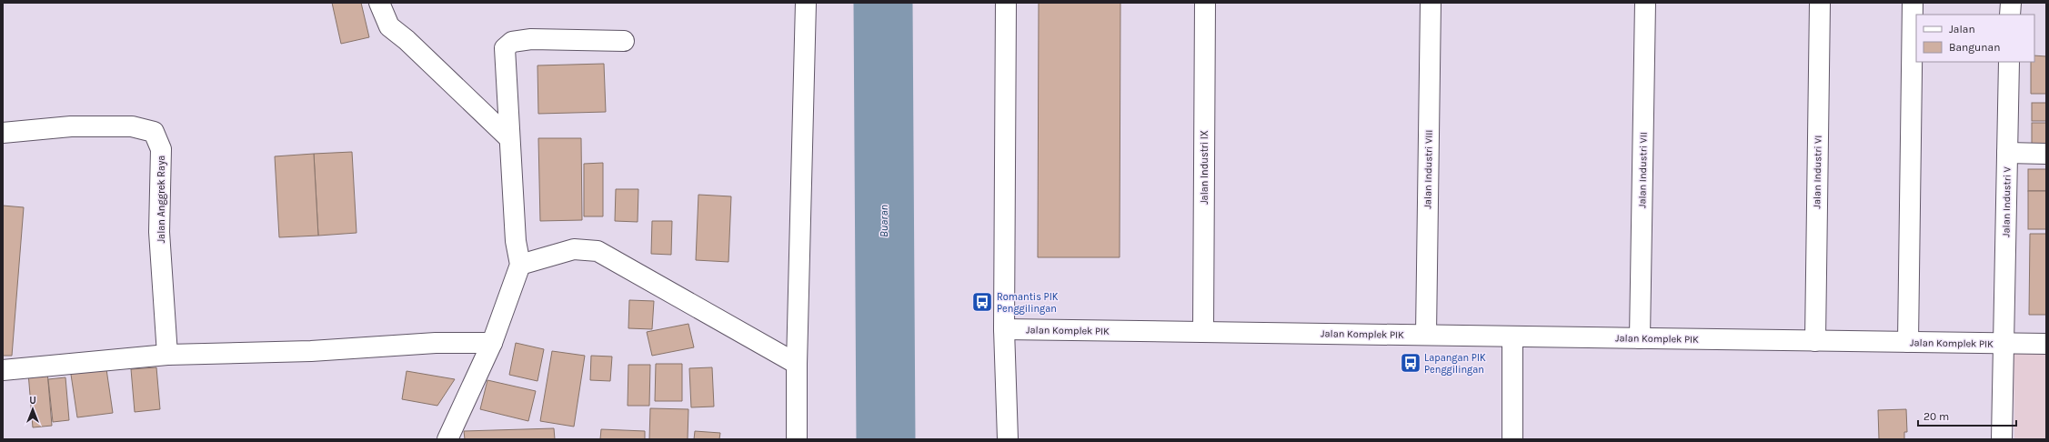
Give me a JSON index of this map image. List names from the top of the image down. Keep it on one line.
{"streets":{"street":["Jalan Industri IX","Jalan Industri VIII","Jalan Industri VII","Jalan Industri VI","Jalan Anggrek Raya","Jalan Industri V","Jalan Komplek PIK"]},"crossings":[["Jalan Industri IX","Jalan Komplek PIK"],["Jalan Industri VIII","Jalan Komplek PIK"],["Jalan Industri VII","Jalan Komplek PIK"],["Jalan Industri VI","Jalan Komplek PIK"],["Jalan Industri V","Jalan Komplek PIK"]],"water":["Buaran"],"places":{"bus stop":["Romantis PIK Penggilingan","Lapangan PIK Penggilingan"]},"legend":["Jalan","Bangunan"],"scale_bar":"20 m","north":"top"}
